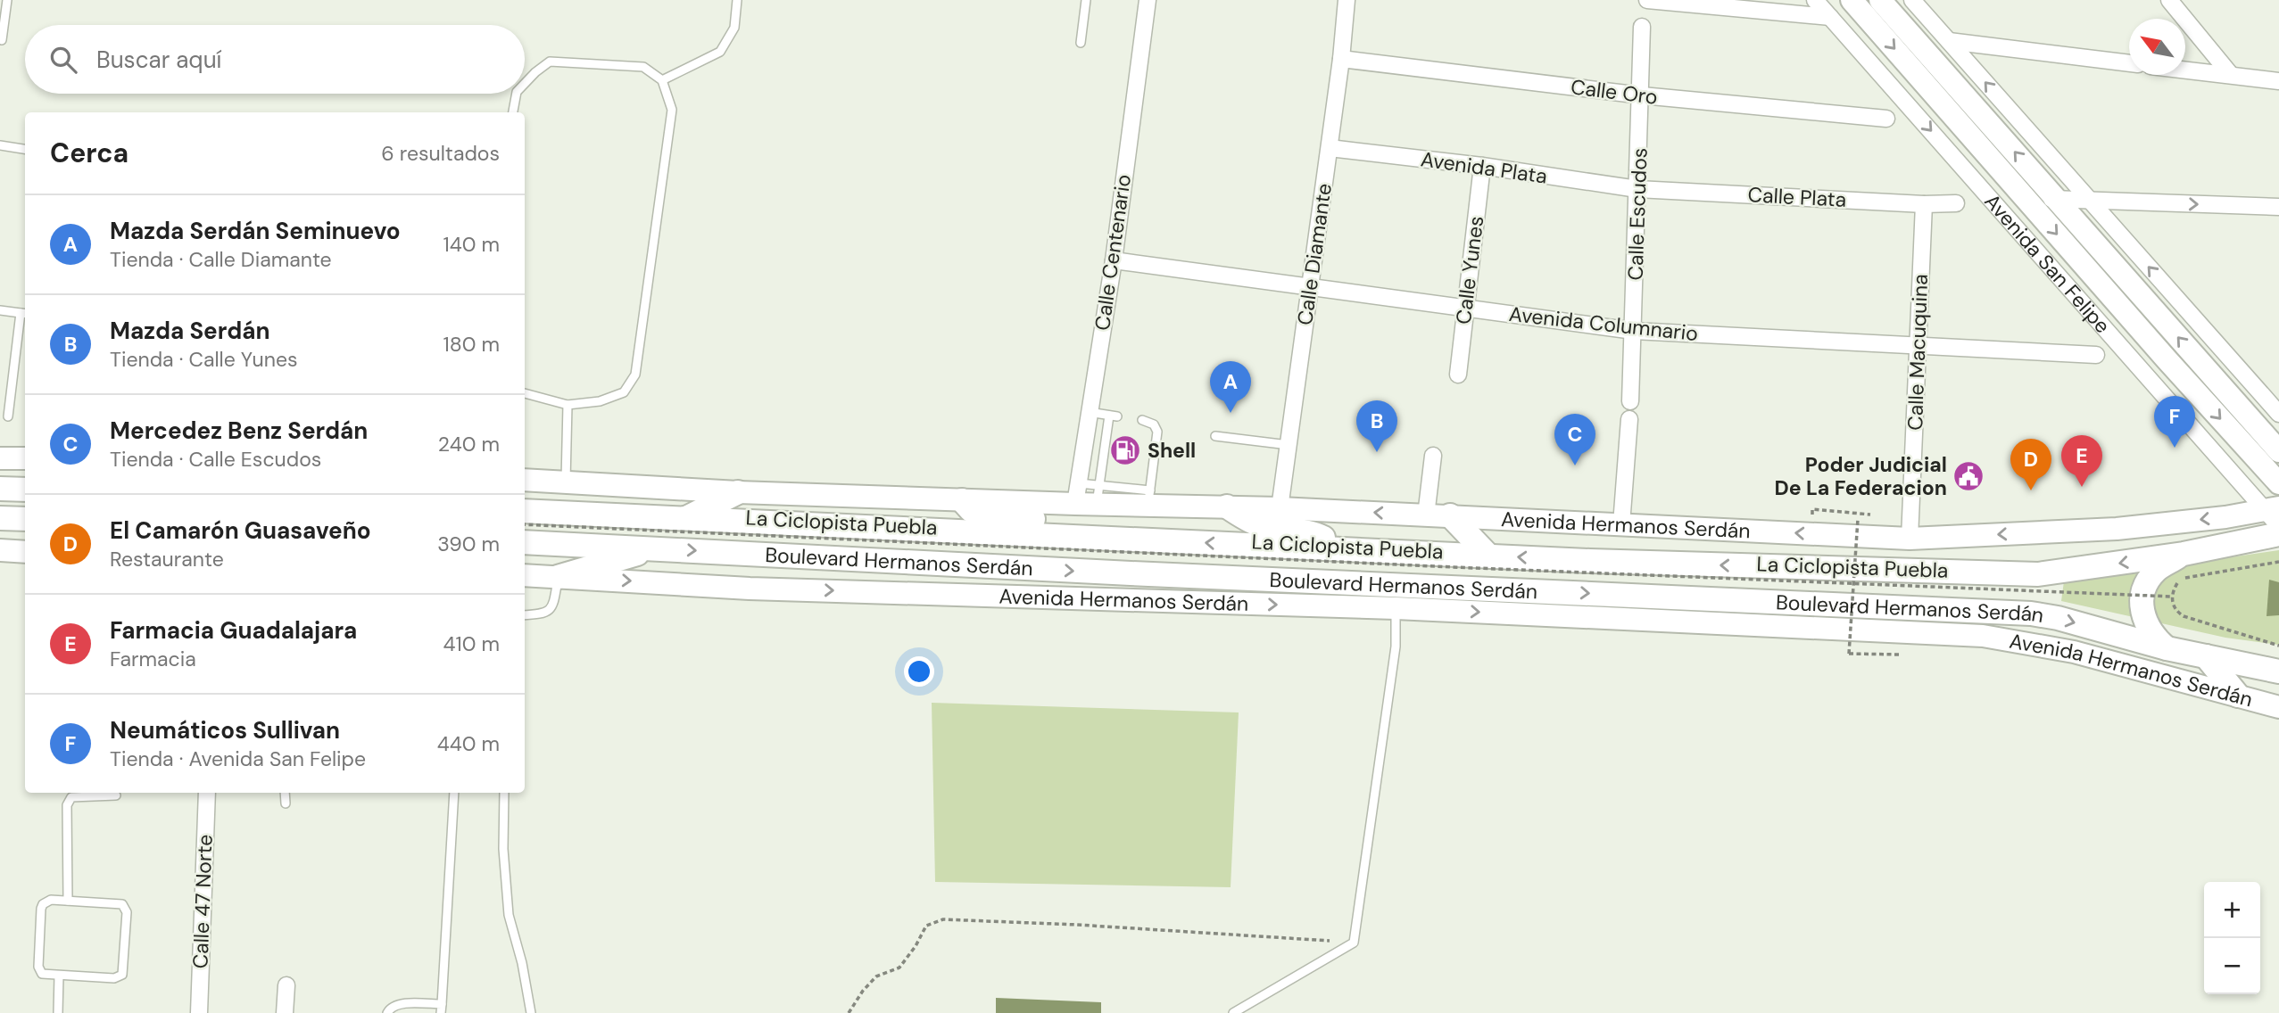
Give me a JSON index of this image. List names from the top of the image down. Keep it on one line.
{"streets":{"main road":["Avenida San Felipe","Avenida Hermanos Serdán","Boulevard Hermanos Serdán"],"street":["Calle Oro","Avenida Plata","Calle Plata","Calle Escudos","Calle Centenario","Calle Diamante","Calle Yunes","Avenida Columnario","Calle Macuquina","Calle 47 Norte"],"path":["La Ciclopista Puebla"]},"crossings":[["Calle Oro","Calle Escudos"],["Calle Oro","Calle Diamante"],["Avenida Plata","Calle Plata"],["Avenida Plata","Calle Escudos"],["Avenida Plata","Calle Diamante"],["Avenida Plata","Calle Yunes"],["Calle Plata","Calle Escudos"],["Calle Plata","Calle Macuquina"],["Calle Escudos","Avenida Columnario"],["Calle Centenario","Avenida Columnario"],["Calle Centenario","Avenida Hermanos Serdán"],["Calle Diamante","Avenida Columnario"],["Calle Diamante","Avenida Hermanos Serdán"],["Avenida San Felipe","Avenida Hermanos Serdán"],["Calle Yunes","Avenida Columnario"],["Avenida Columnario","Calle Macuquina"],["Calle Macuquina","Avenida Hermanos Serdán"]],"places":{"fuel station":["Shell"],"public building":["Poder Judicial De La Federacion"]},"north":"top left","page":{"search":"Buscar aquí","heading":["Cerca","6 resultados"],"list":[{"mark":"A","name":"Mazda Serdán Seminuevo","note":"Tienda · Calle Diamante","value":"140 m"},{"mark":"B","name":"Mazda Serdán","note":"Tienda · Calle Yunes","value":"180 m"},{"mark":"C","name":"Mercedez Benz Serdán","note":"Tienda · Calle Escudos","value":"240 m"},{"mark":"D","name":"El Camarón Guasaveño","note":"Restaurante","value":"390 m"},{"mark":"E","name":"Farmacia Guadalajara","note":"Farmacia","value":"410 m"},{"mark":"F","name":"Neumáticos Sullivan","note":"Tienda · Avenida San Felipe","value":"440 m"}],"pins":["A","F","B","C","E","D"],"map_buttons":["+","−"]}}
